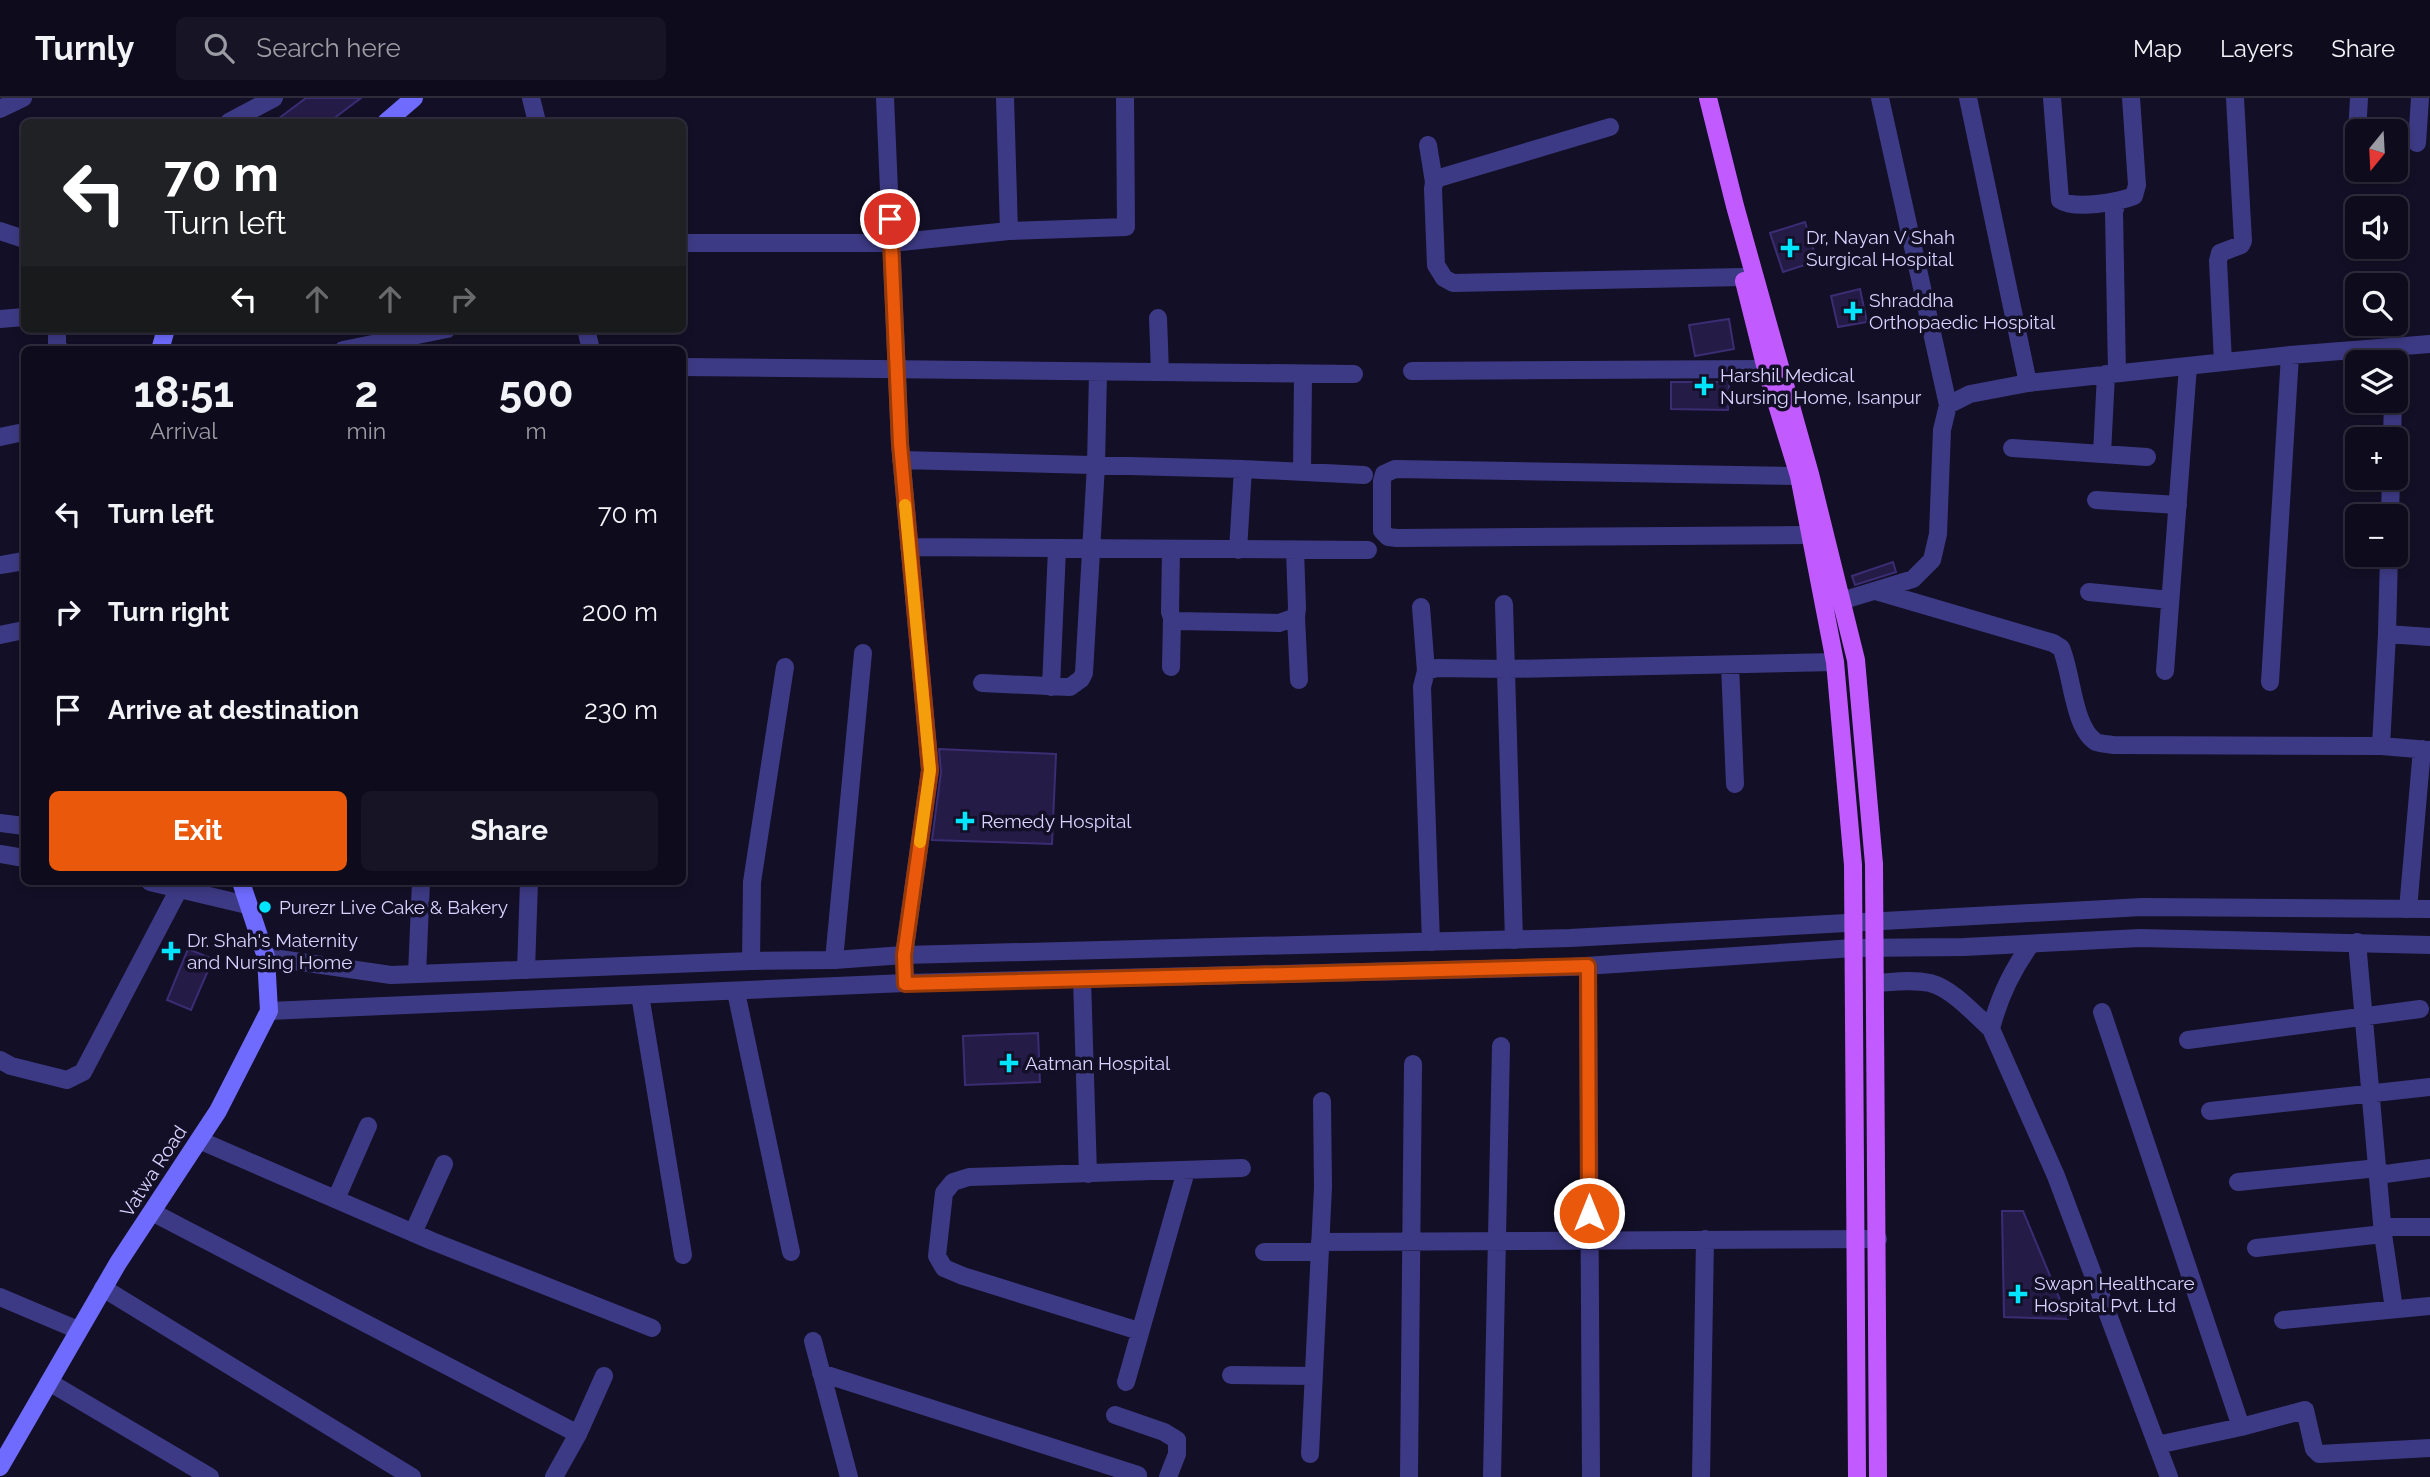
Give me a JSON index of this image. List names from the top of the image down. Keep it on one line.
{"streets":{"main road":["Vatwa Road"]},"places":{"health":["Dr, Nayan V Shah Surgical Hospital","Shraddha Orthopaedic Hospital","Harshil Medical Nursing Home, Isanpur","Remedy Hospital","Dr. Shah's Maternity and Nursing Home","Aatman Hospital","Swapn Healthcare Hospital Pvt. Ltd"],"other":["Purezr Live Cake & Bakery"]},"north":"bottom","page":{"header":"Turnly","search":"Search here","nav":["Map","Layers","Share"],"map_buttons":["+","−"],"turn":["70 m","Turn left"],"eta":["18:51","Arrival","2","min","500","m"],"list":[{"name":"Turn left","value":"70 m"},{"name":"Turn right","value":"200 m"},{"name":"Arrive at destination","value":"230 m"}],"buttons":["Exit","Share"]}}
